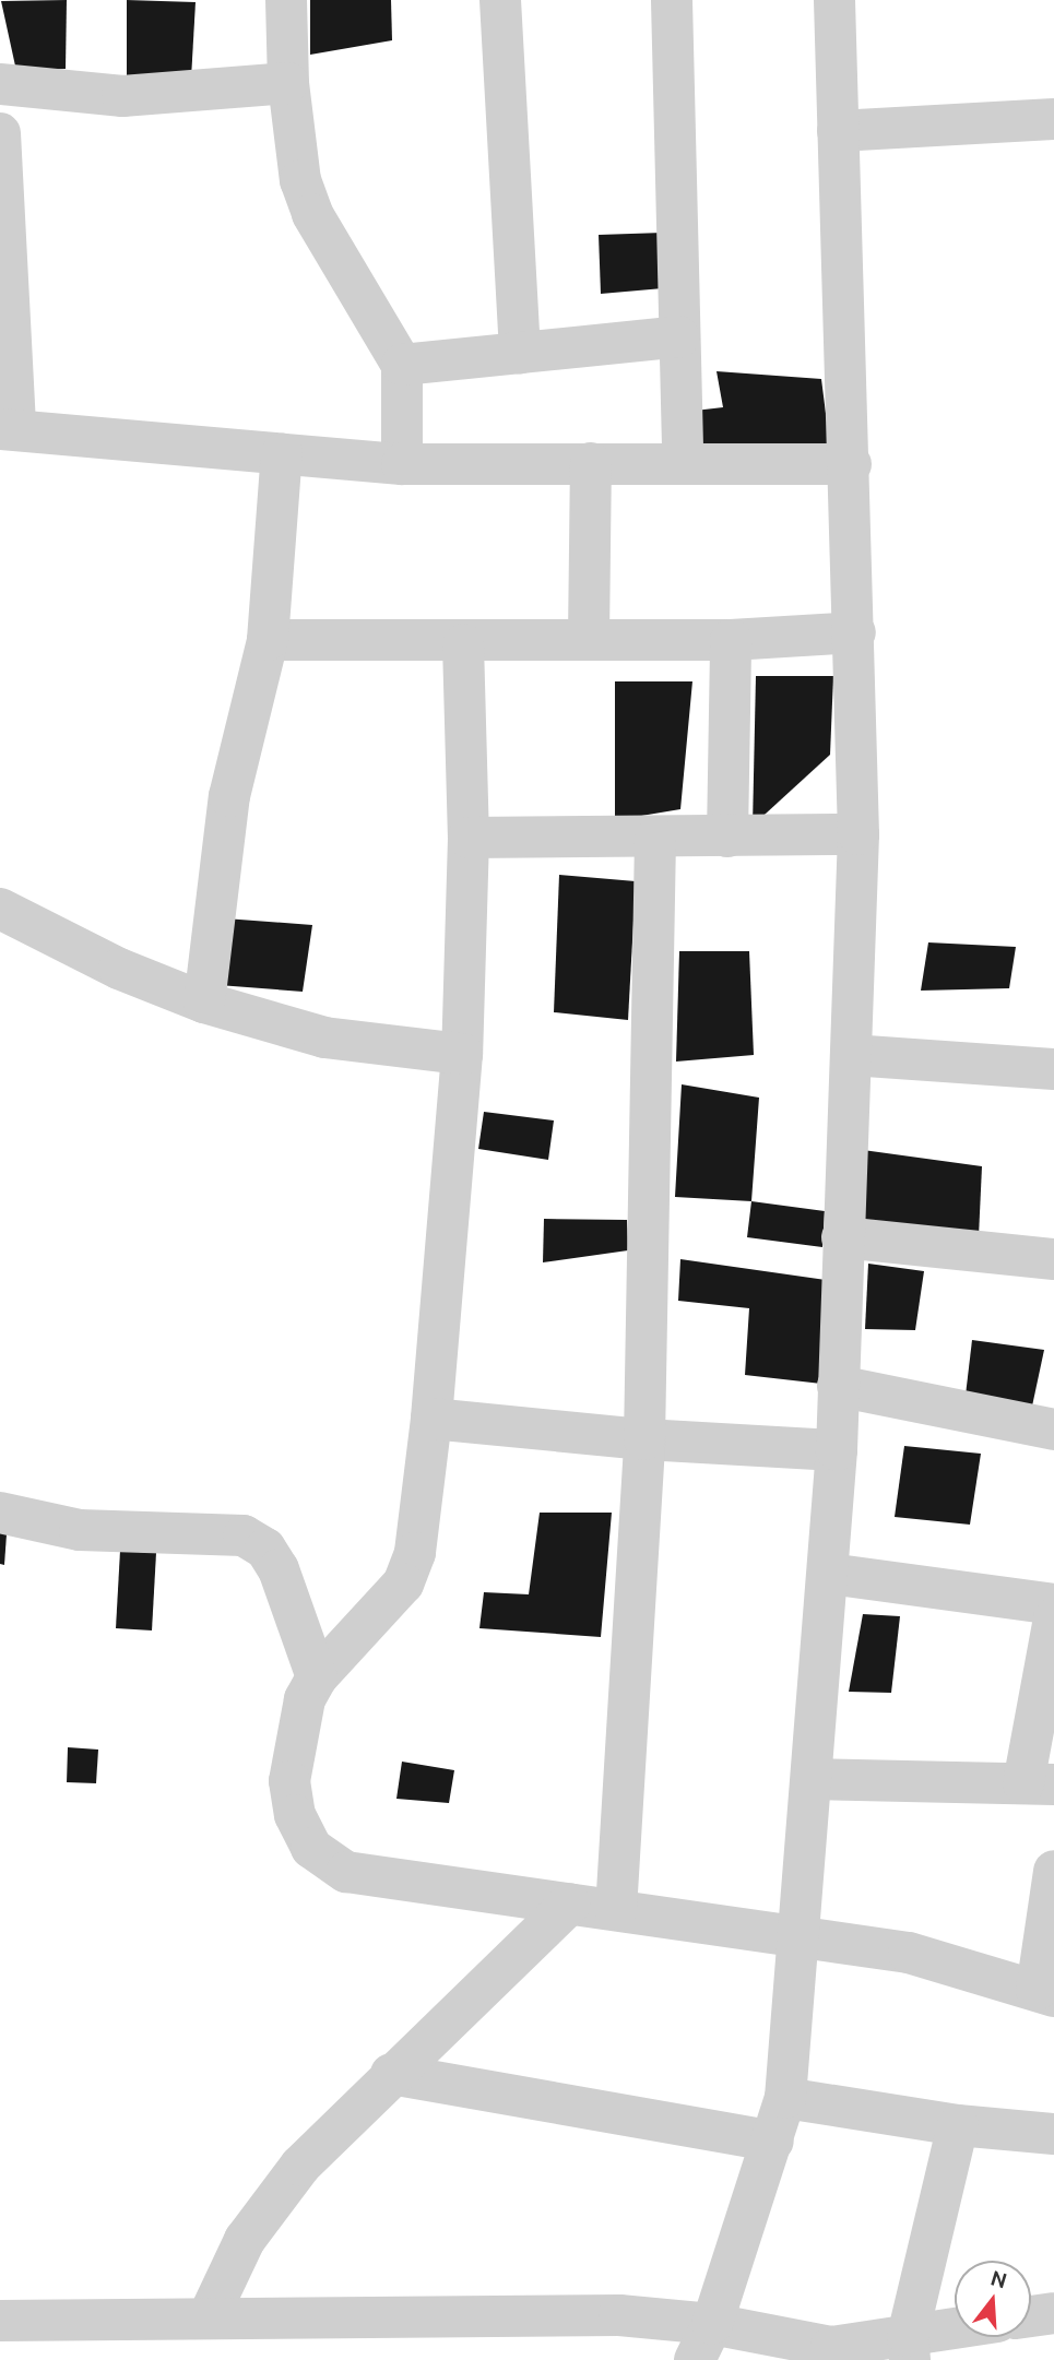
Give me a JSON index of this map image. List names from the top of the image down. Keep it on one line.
{"north":"top"}
